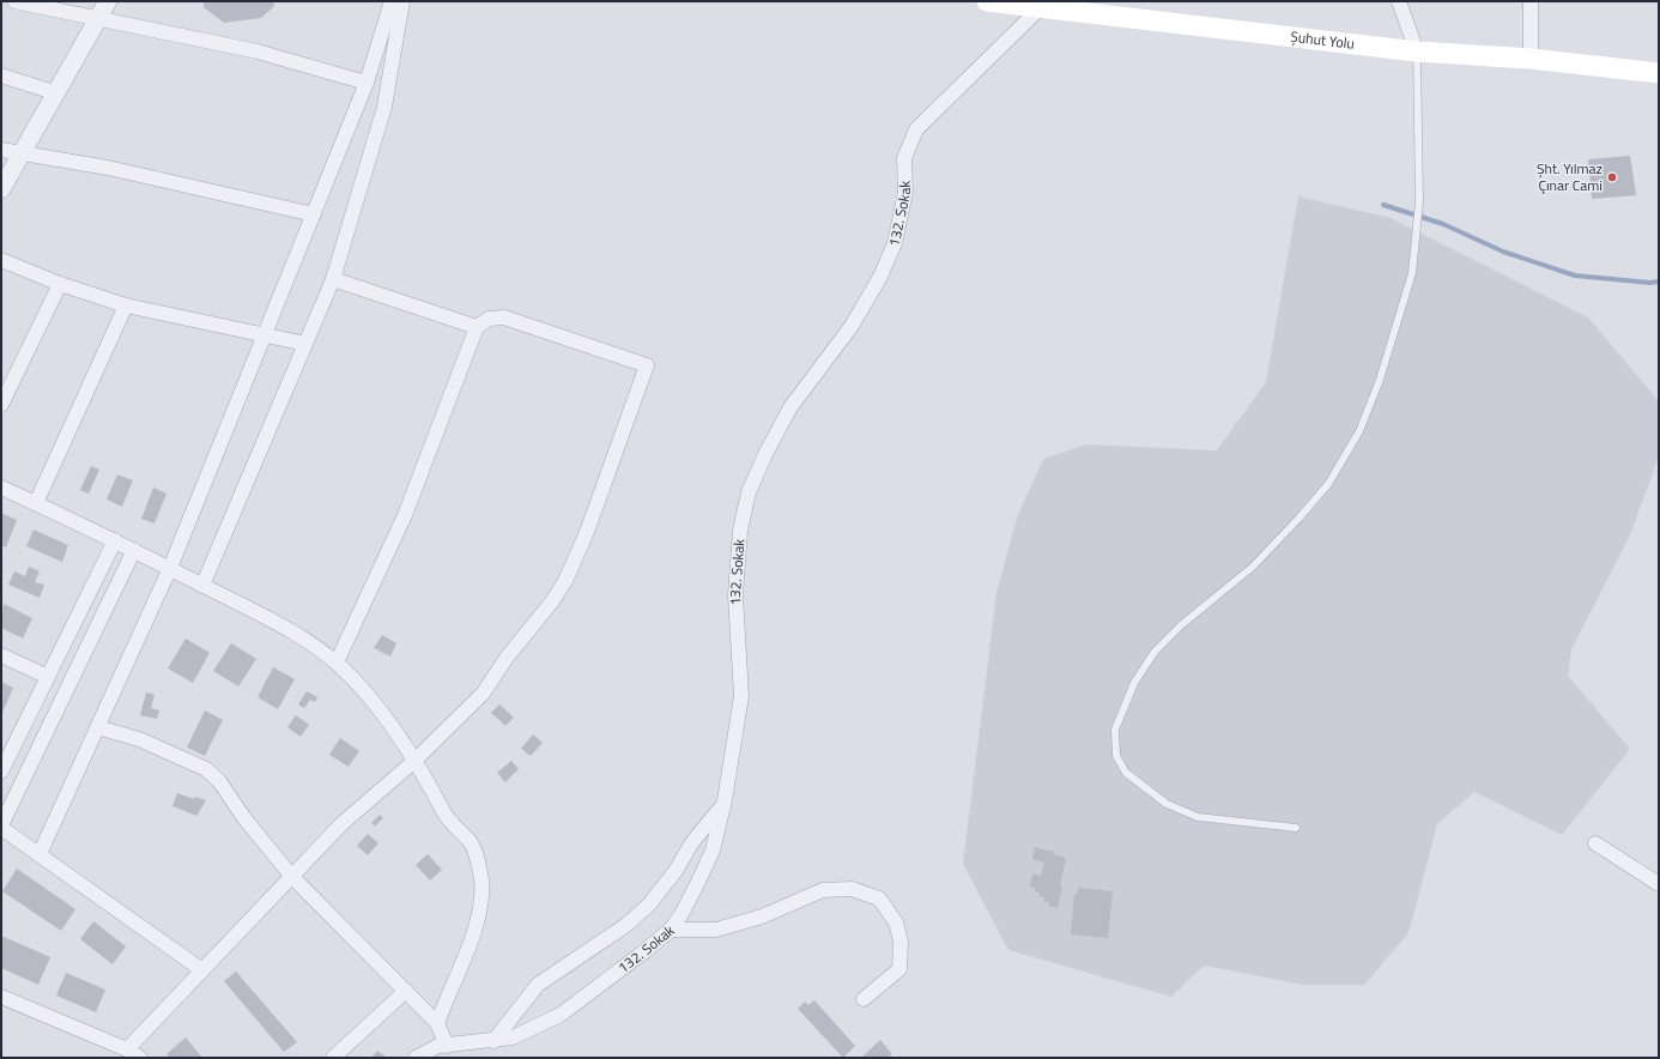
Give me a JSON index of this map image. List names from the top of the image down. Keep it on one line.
{"streets":{"main road":["Şuhut Yolu"],"street":["132. Sokak"]},"crossings":[["Şuhut Yolu","132. Sokak"]],"places":["Şht. Yılmaz Çınar Cami"]}
